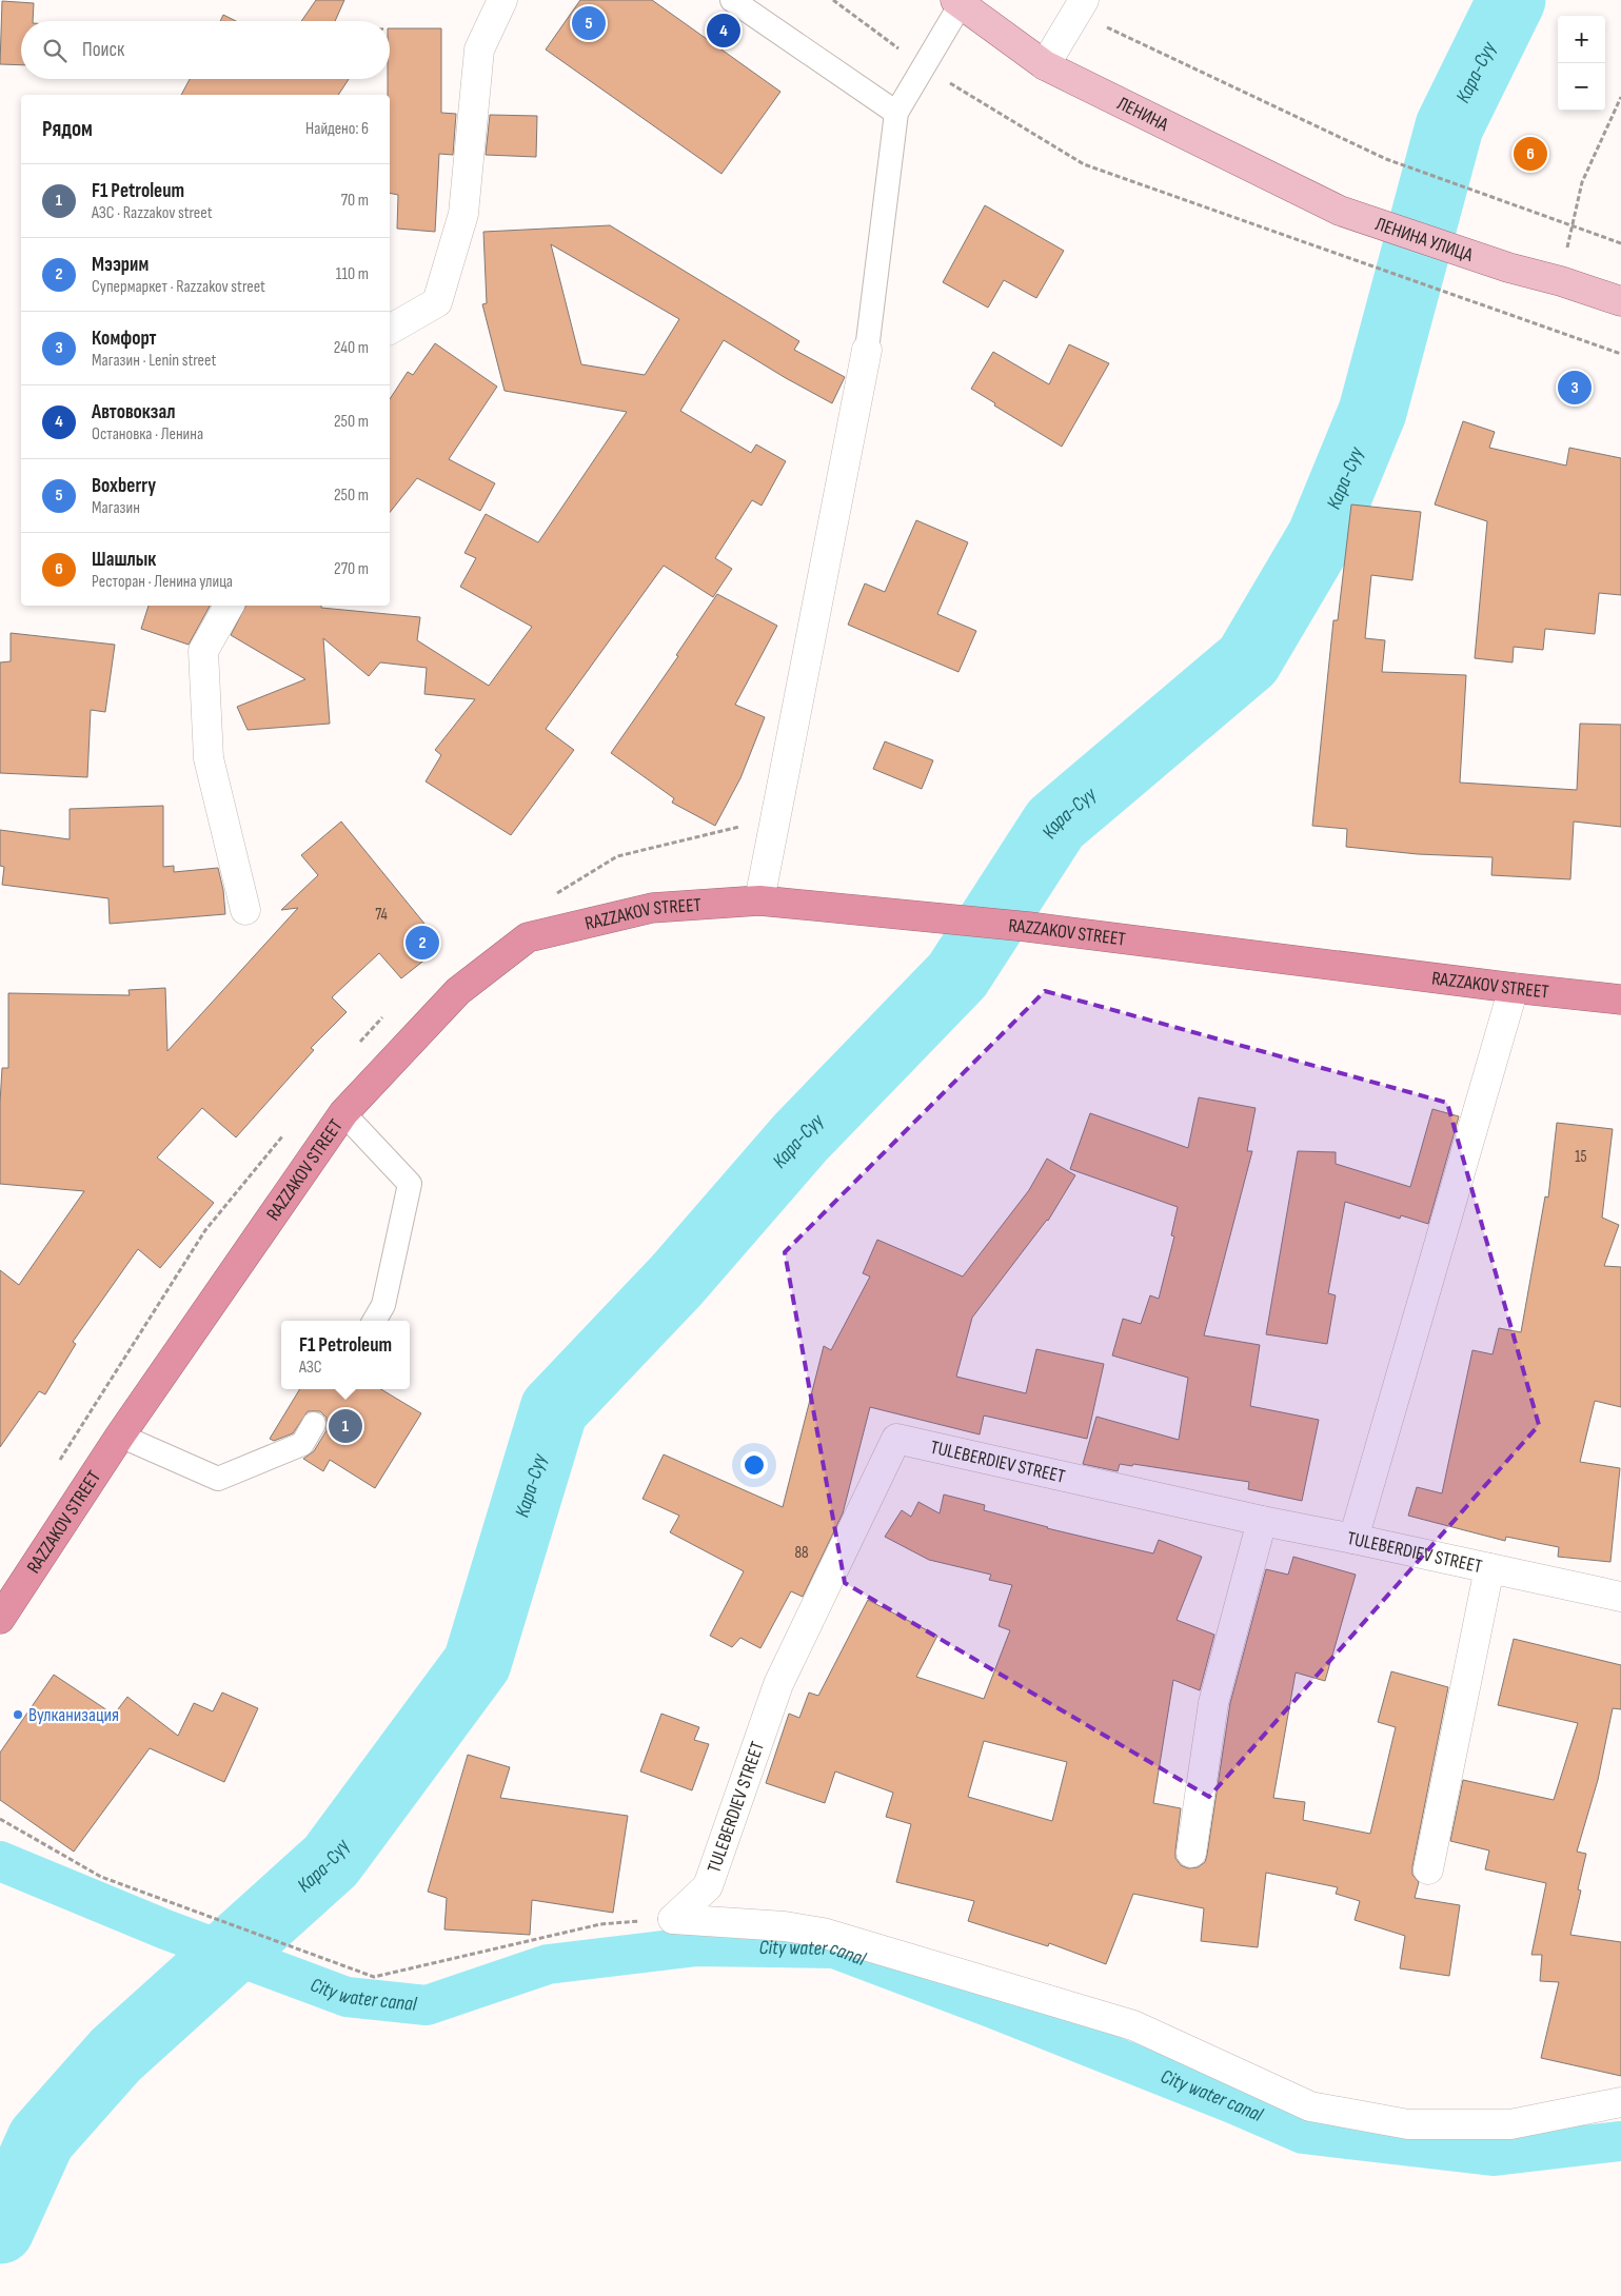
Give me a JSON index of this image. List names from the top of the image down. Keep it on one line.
{"streets":{"highway":["RAZZAKOV STREET"],"main road":["ЛЕНИНА","ЛЕНИНА УЛИЦА"],"street":["TULEBERDIEV STREET"]},"crossings":[["ЛЕНИНА","ЛЕНИНА УЛИЦА"]],"water":["Кара-Суу","City water canal"],"places":["Вулканизация"],"house_numbers":["74","15","88"],"page":{"pins":["5","4","6","3","2","1"],"map_buttons":["+","−"],"search":"Поиск","heading":["Рядом","Найдено: 6"],"list":[{"mark":"1","name":"F1 Petroleum","note":"АЗС · Razzakov street","value":"70 m"},{"mark":"2","name":"Мээрим","note":"Супермаркет · Razzakov street","value":"110 m"},{"mark":"3","name":"Комфорт","note":"Магазин · Lenin street","value":"240 m"},{"mark":"4","name":"Автовокзал","note":"Остановка · Ленина","value":"250 m"},{"mark":"5","name":"Boxberry","note":"Магазин","value":"250 m"},{"mark":"6","name":"Шашлык","note":"Ресторан · Ленина улица","value":"270 m"}],"popup":["F1 Petroleum","АЗС"]}}
